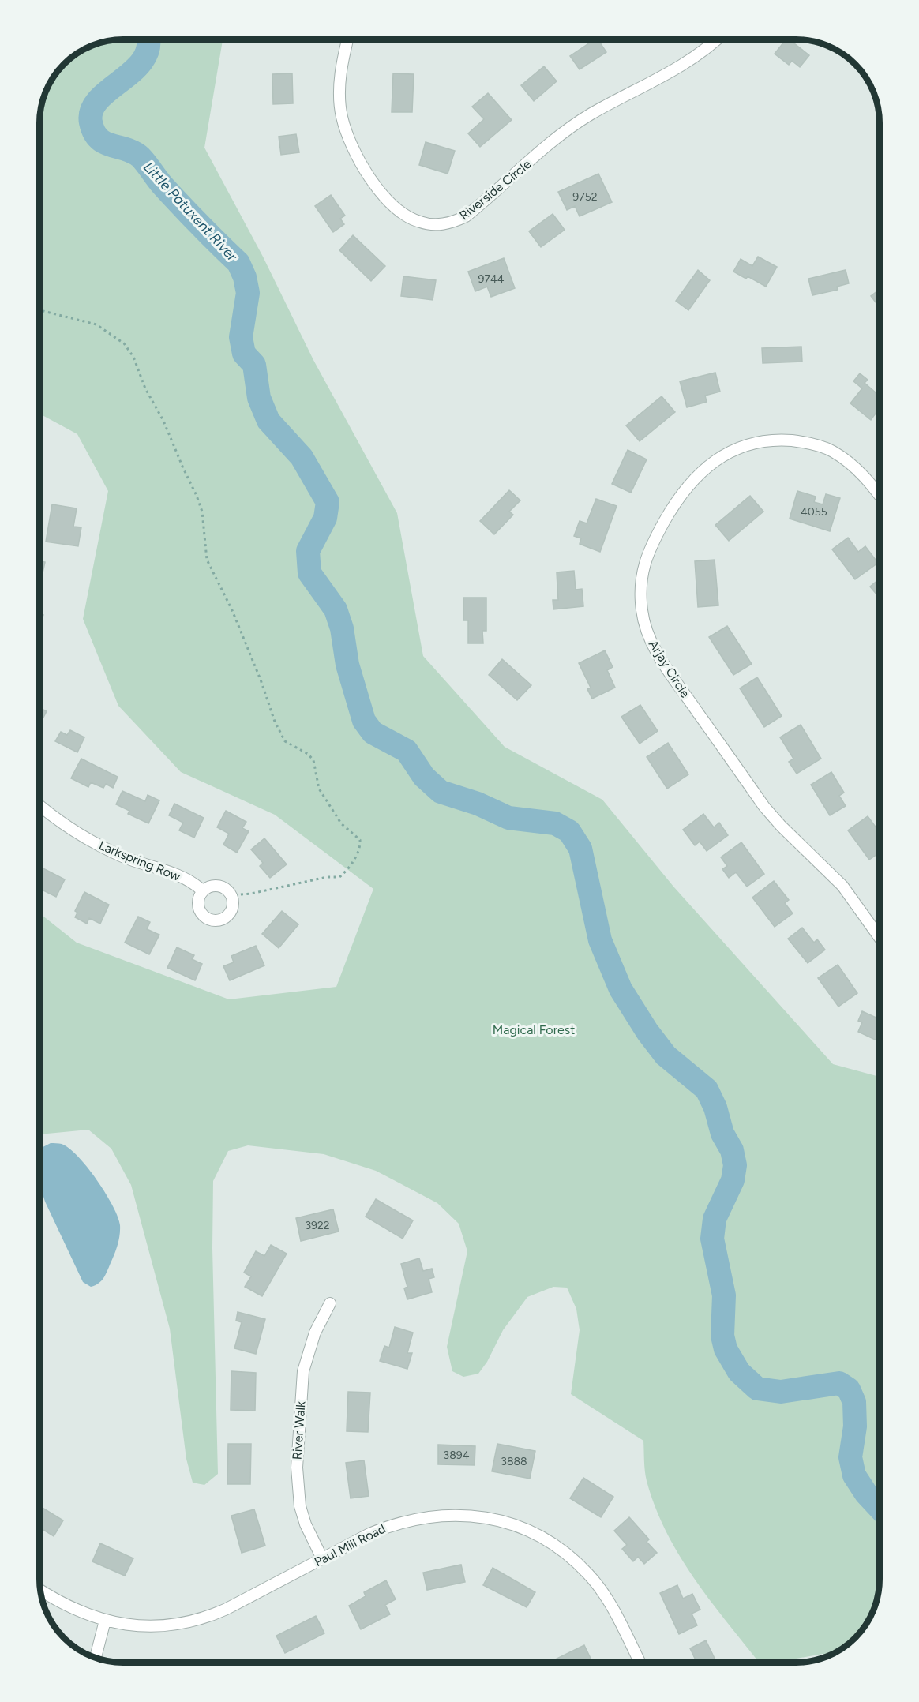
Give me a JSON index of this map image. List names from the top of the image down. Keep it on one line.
{"streets":{"street":["Riverside Circle","Arjay Circle","Larkspring Row","River Walk","Paul Mill Road"]},"crossings":[["River Walk","Paul Mill Road"]],"water":["Little Patuxent River"],"parks":["Magical Forest"],"house_numbers":["9752","9744","4055","3922","3894","3888"]}
